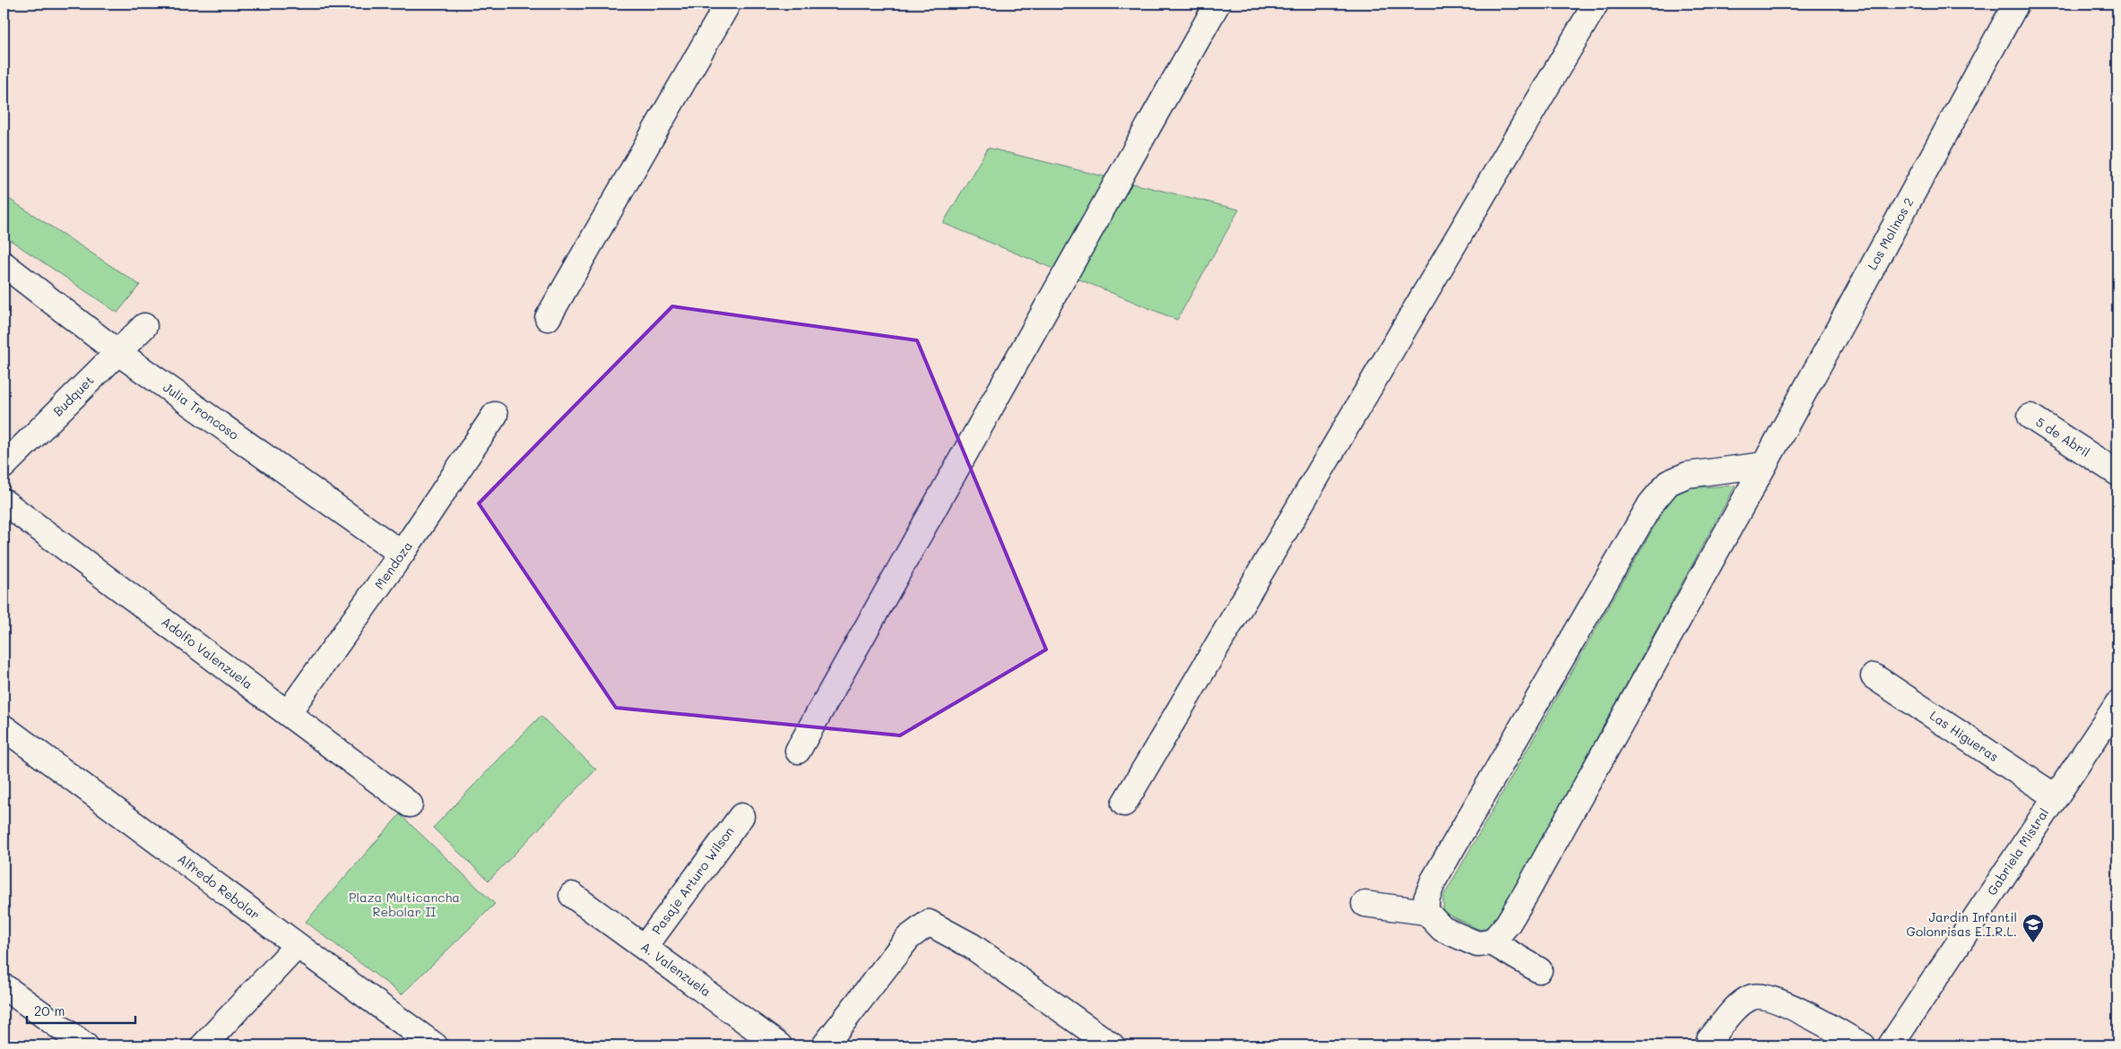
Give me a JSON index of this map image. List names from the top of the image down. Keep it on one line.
{"streets":{"street":["Los Molinos 2","Budquet","Julia Troncoso","5 de Abril","Mendoza","Adolfo Valenzuela","Las Higueras","Gabriela Mistral","Pasaje Arturo Wilson","Alfredo Rebolar","A. Valenzuela"]},"crossings":[["Budquet","Julia Troncoso"],["Julia Troncoso","Mendoza"],["Mendoza","Adolfo Valenzuela"],["Las Higueras","Gabriela Mistral"],["Pasaje Arturo Wilson","A. Valenzuela"]],"parks":["Plaza Multicancha Rebolar II"],"places":{"school or university":["Jardin Infantil Golonrisas E.I.R.L."]},"scale_bar":"20 m"}
